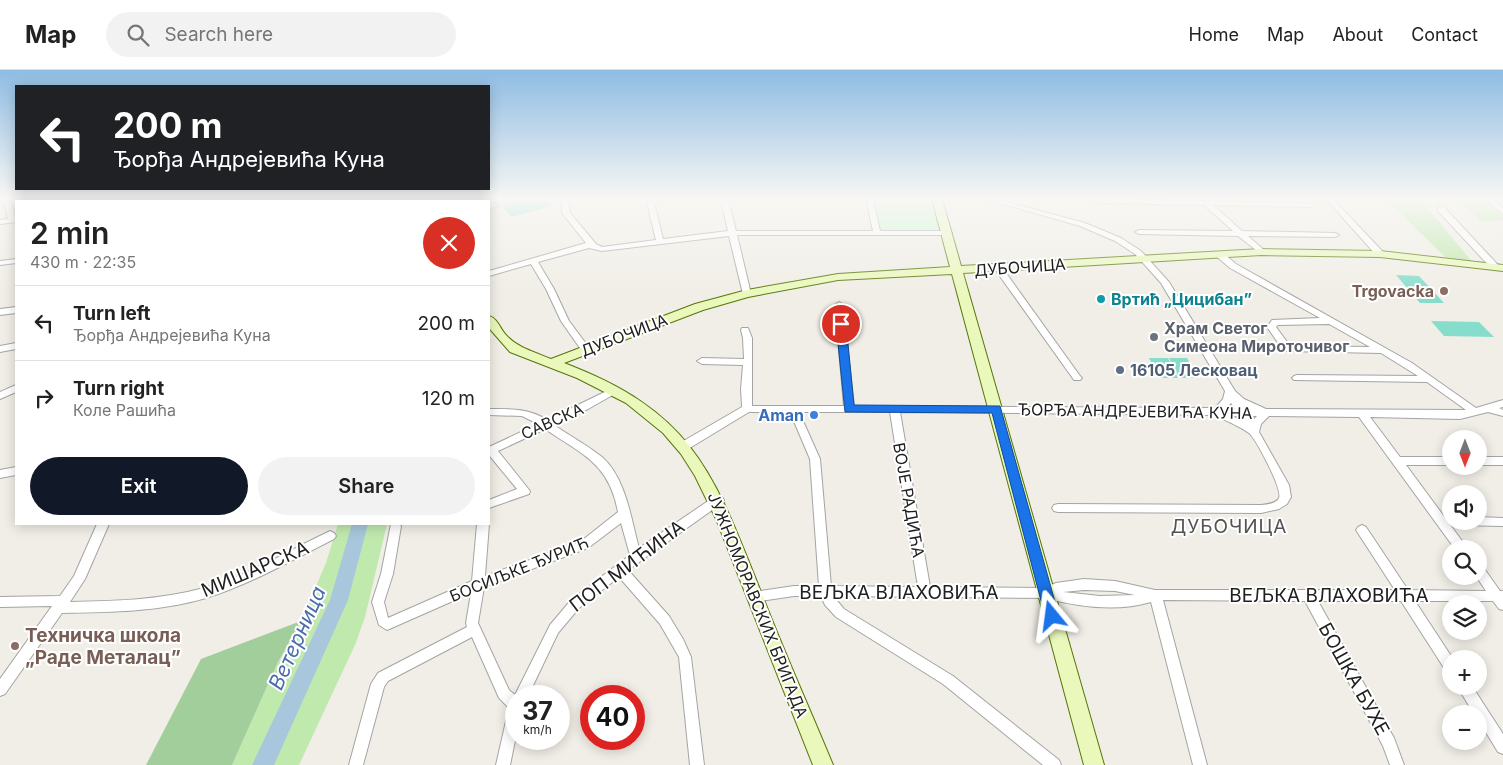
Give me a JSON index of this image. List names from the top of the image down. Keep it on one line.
{"streets":{"street":["ДУБОЧИЦА","ЂОРЂА АНДРЕЈЕВИЋА КУНА","САВСКА","ВОЈЕ РАДИЋА","ПОП МИЋИНА","МИШАРСКА","БОСИЉКЕ ЂУРИЋ","ВЕЉКА ВЛАХОВИЋА","ЈУЖНОМОРАВСКИХ БРИГАДА","БОШКА БУХЕ"]},"crossings":[["ДУБОЧИЦА","ЈУЖНОМОРАВСКИХ БРИГАДА"],["ЂОРЂА АНДРЕЈЕВИЋА КУНА","ВОЈЕ РАДИЋА"],["САВСКА","ЈУЖНОМОРАВСКИХ БРИГАДА"],["ВОЈЕ РАДИЋА","ВЕЉКА ВЛАХОВИЋА"],["ПОП МИЋИНА","ЈУЖНОМОРАВСКИХ БРИГАДА"],["ВЕЉКА ВЛАХОВИЋА","ЈУЖНОМОРАВСКИХ БРИГАДА"],["ВЕЉКА ВЛАХОВИЋА","БОШКА БУХЕ"]],"districts":["ДУБОЧИЦА"],"water":["Ветерница"],"places":["Trgovacka","Вртић „Цицибан”","Храм Светог Симеона Мироточивог","16105 Лесковац","Aman","Техничка школа „Раде Металац”"],"north":"bottom","page":{"header":"Map","search":"Search here","nav":["Home","Map","About","Contact"],"turn":["200 m","Ђорђа Андрејевића Куна"],"heading":["2 min","430 m · 22:35"],"list":[{"name":"Turn left","note":"Ђорђа Андрејевића Куна","value":"200 m"},{"name":"Turn right","note":"Коле Рашића","value":"120 m"}],"map_buttons":["+","−"],"buttons":["Exit","Share"],"speed":"37 km/h","limit":"40"}}
